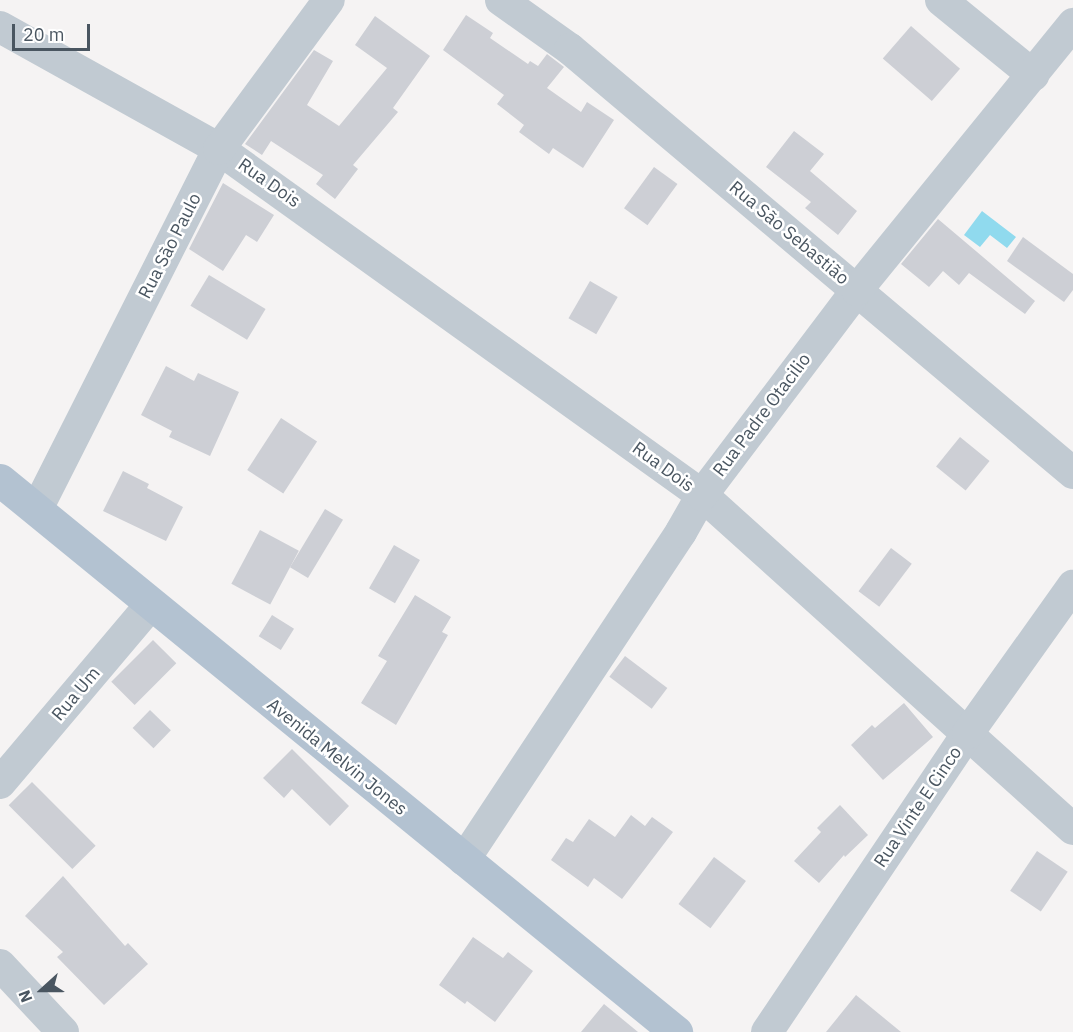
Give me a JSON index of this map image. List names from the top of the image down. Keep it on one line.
{"streets":{"main road":["Avenida Melvin Jones"],"street":["Rua Dois","Rua São Sebastião","Rua São Paulo","Rua Padre Otacilio","Rua Um","Rua Vinte E Cinco"]},"crossings":[["Rua Dois","Rua São Paulo"],["Rua Dois","Rua Padre Otacilio"],["Rua Dois","Rua Vinte E Cinco"],["Rua São Sebastião","Rua Padre Otacilio"],["Rua São Paulo","Avenida Melvin Jones"],["Rua Padre Otacilio","Avenida Melvin Jones"],["Rua Um","Avenida Melvin Jones"]],"scale_bar":"20 m","north":"left"}
